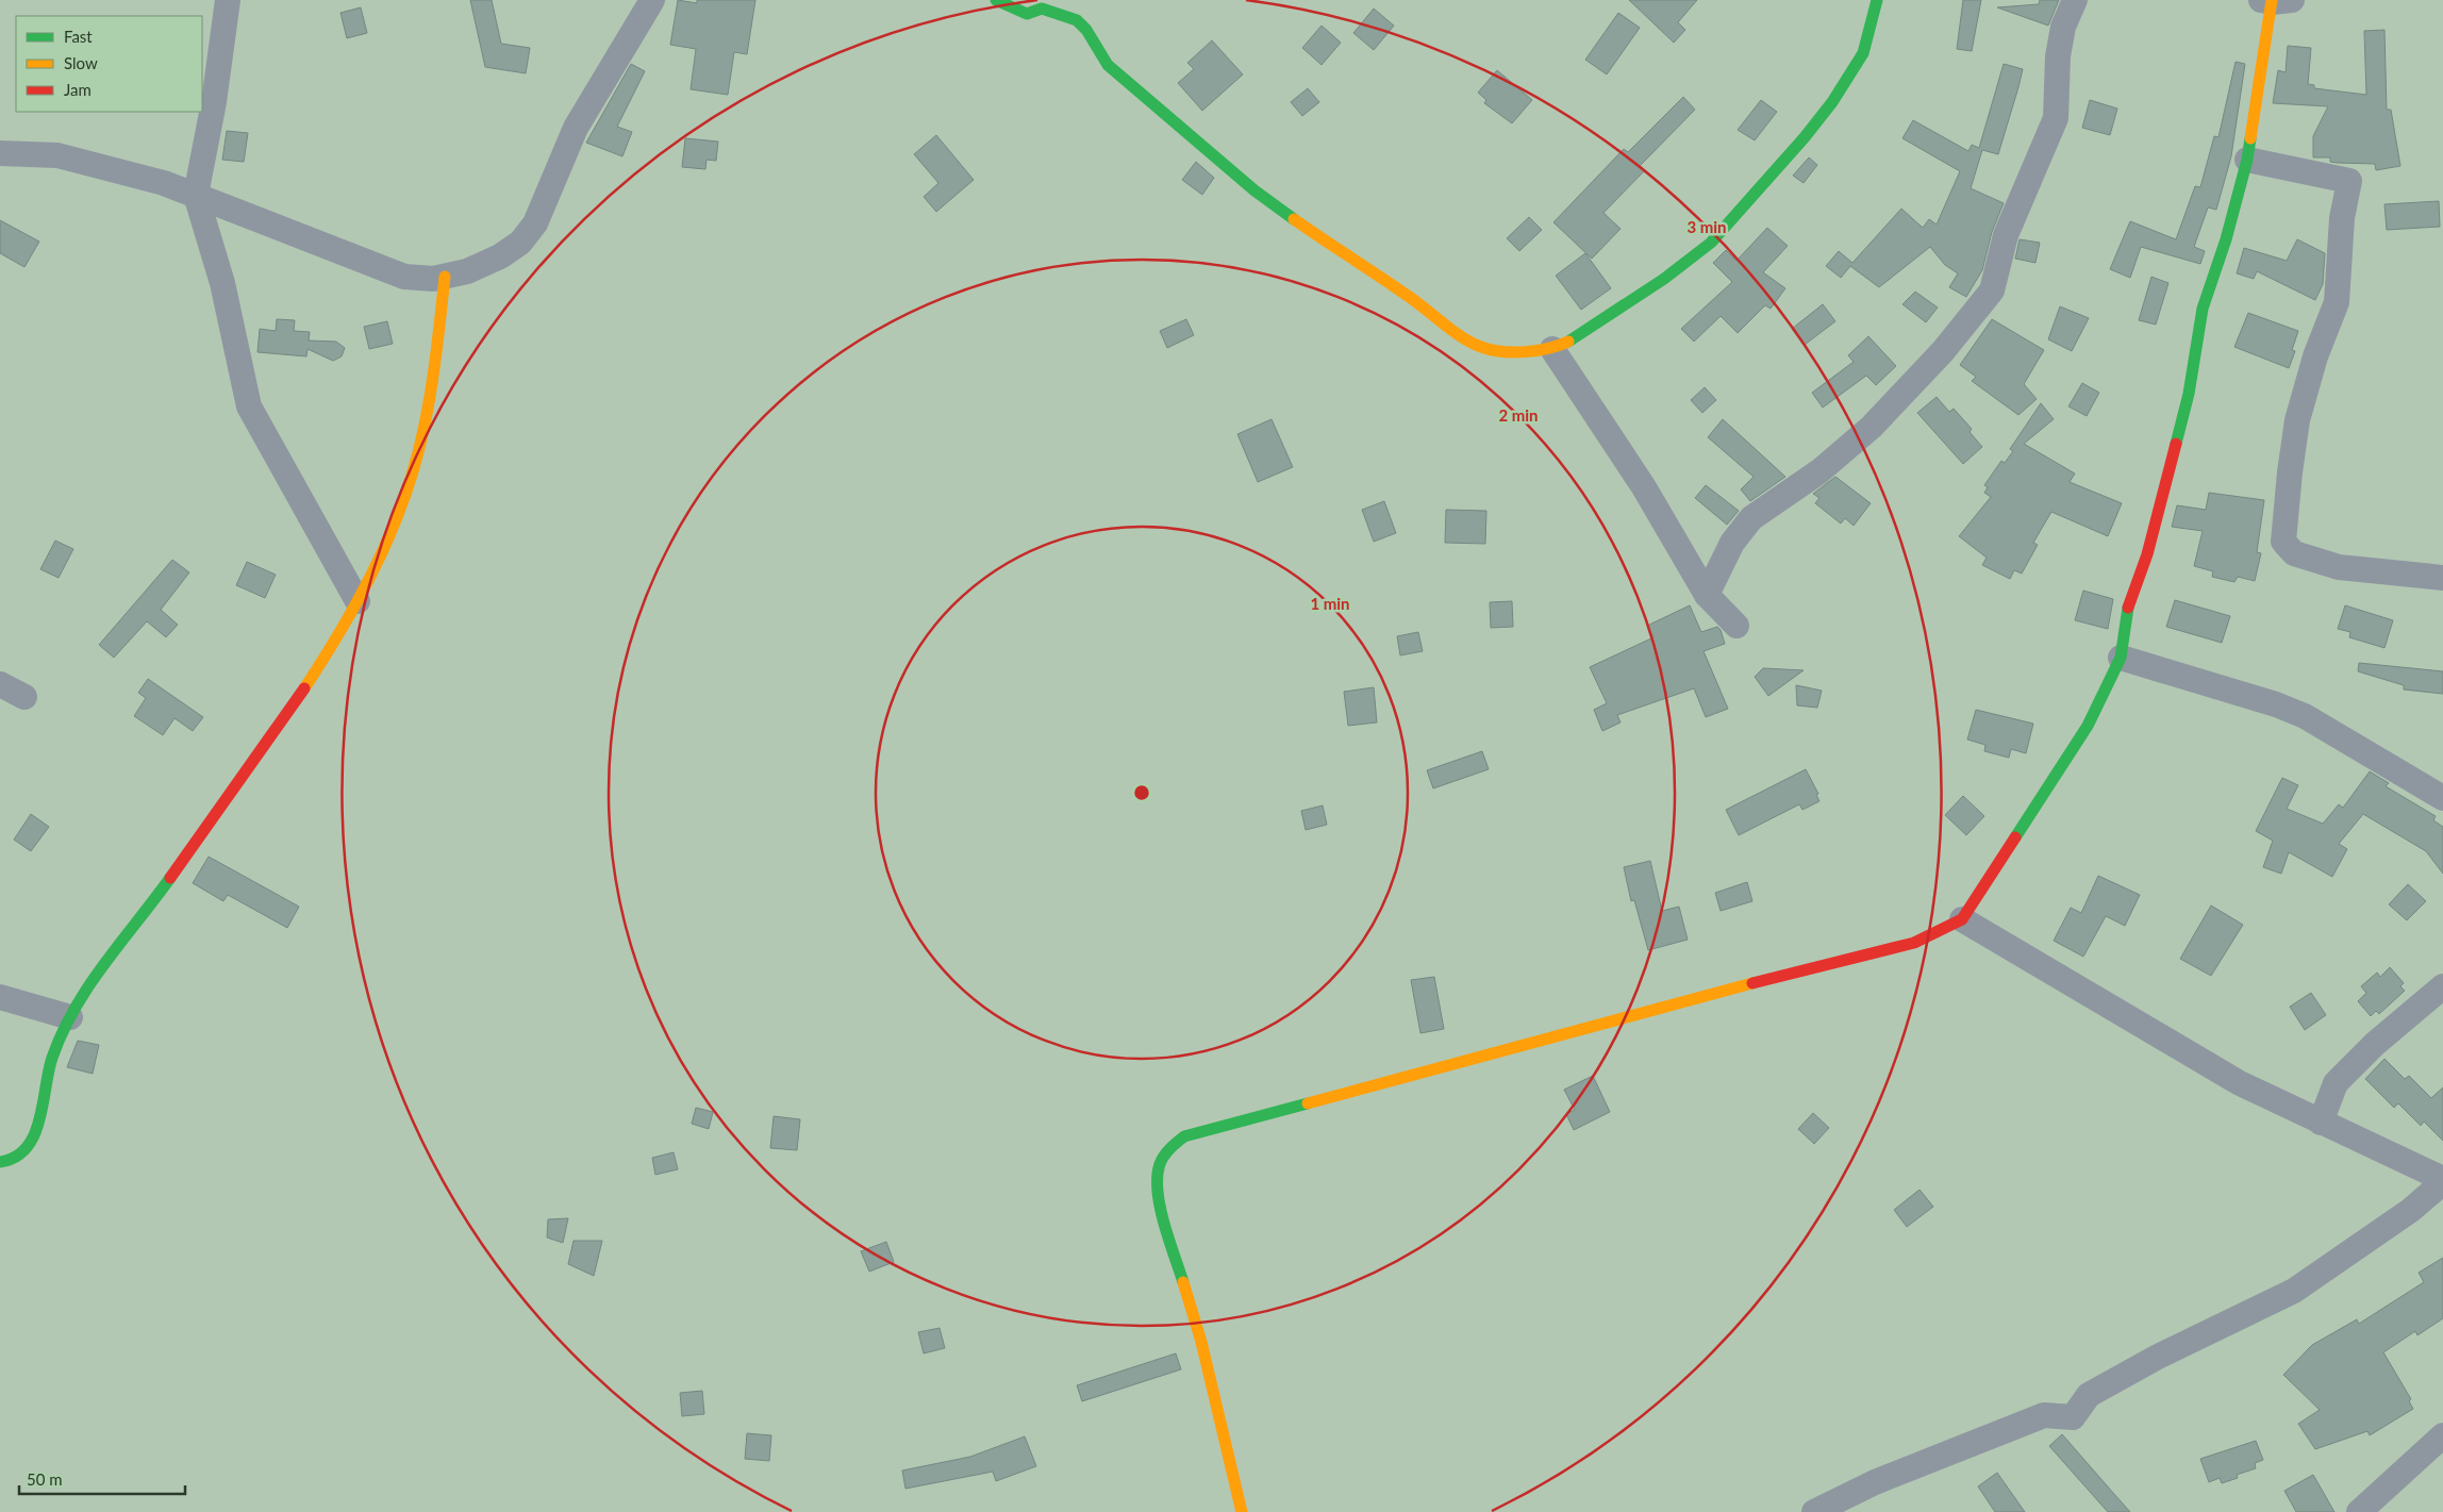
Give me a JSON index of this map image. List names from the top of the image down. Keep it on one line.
{"legend":["Fast","Slow","Jam"],"scale_bar":"50 m","rings":["3 min","2 min","1 min"]}
